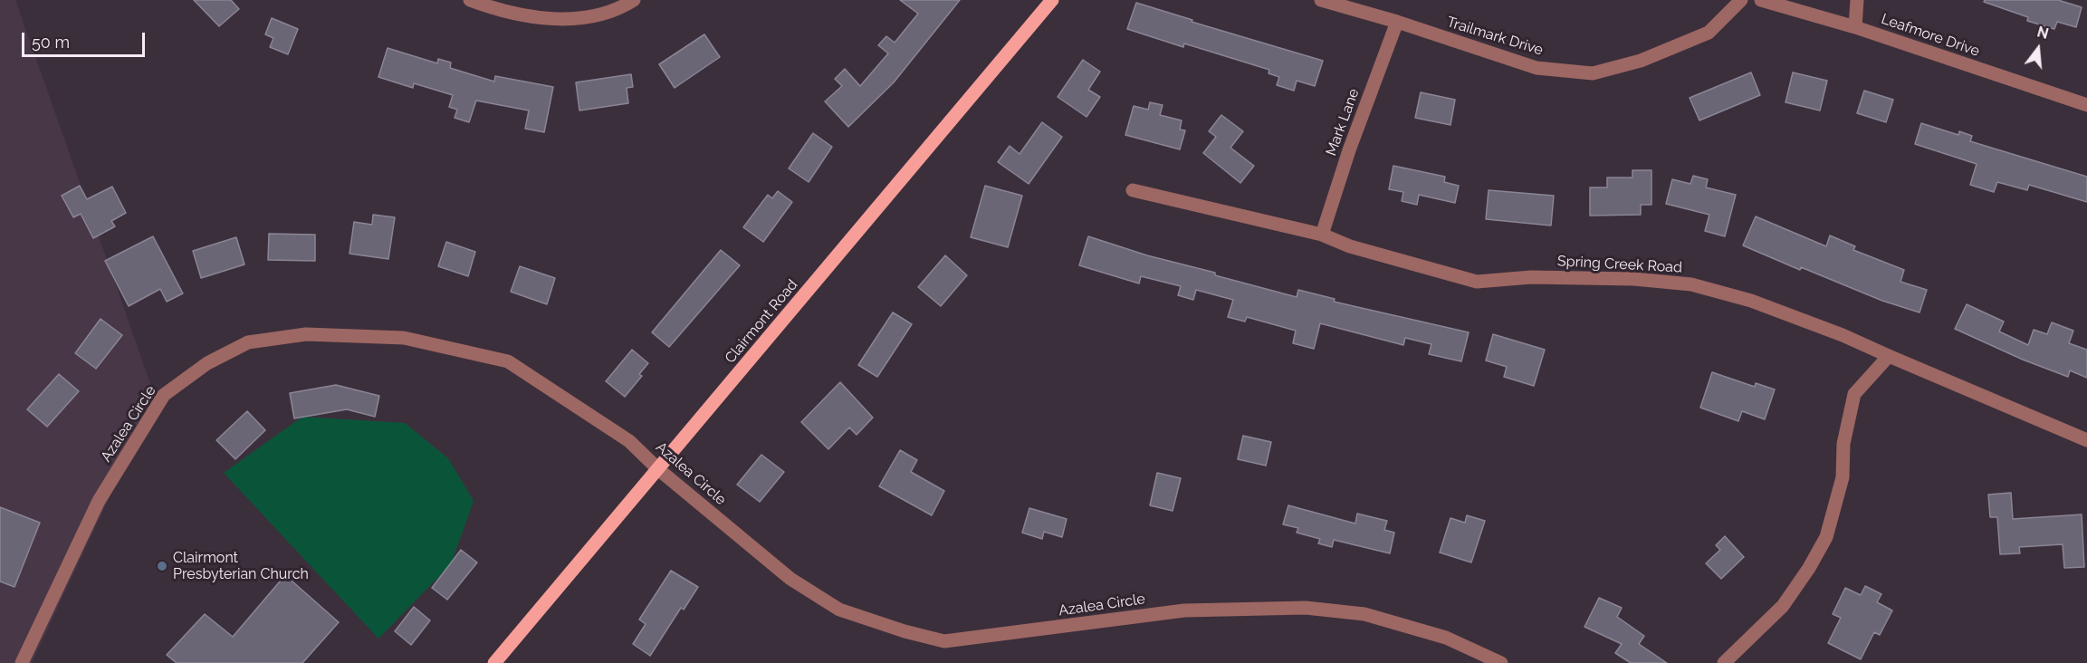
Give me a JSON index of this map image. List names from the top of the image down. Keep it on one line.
{"streets":{"main road":["Clairmont Road"],"street":["Leafmore Drive","Trailmark Drive","Mark Lane","Spring Creek Road","Azalea Circle"]},"crossings":[["Trailmark Drive","Mark Lane"],["Mark Lane","Spring Creek Road"],["Clairmont Road","Azalea Circle"]],"places":["Clairmont Presbyterian Church"],"scale_bar":"50 m","north":"top"}
